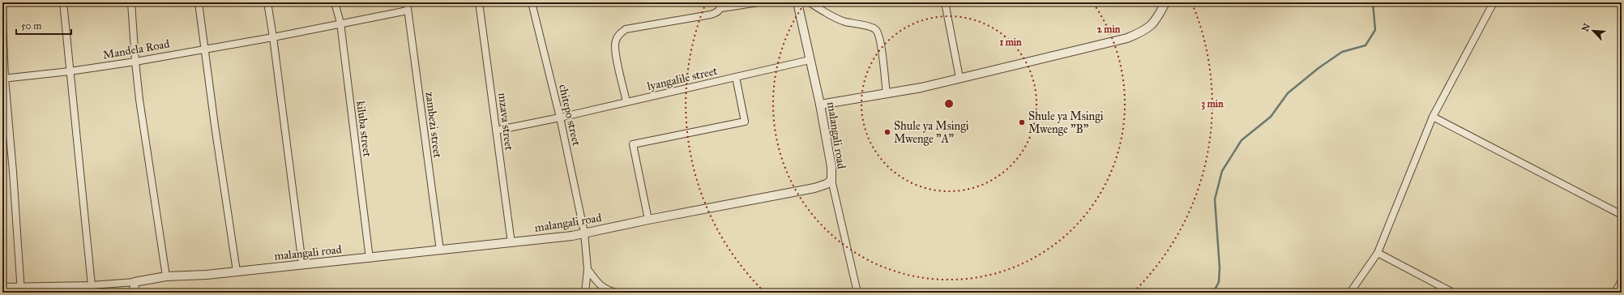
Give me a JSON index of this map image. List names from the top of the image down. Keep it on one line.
{"streets":{"street":["Mandela Road","lyangalile street","chitepo street","mzava street","zambezi street","kiluba street","malangali road"]},"crossings":[["lyangalile street","chitepo street"],["lyangalile street","mzava street"],["lyangalile street","malangali road"],["chitepo street","malangali road"],["mzava street","malangali road"],["zambezi street","malangali road"],["kiluba street","malangali road"]],"places":["Shule ya Msingi Mwenge \"B\"","Shule ya Msingi Mwenge \"A\""],"scale_bar":"50 m","north":"top left","rings":["2 min","1 min","3 min"]}
